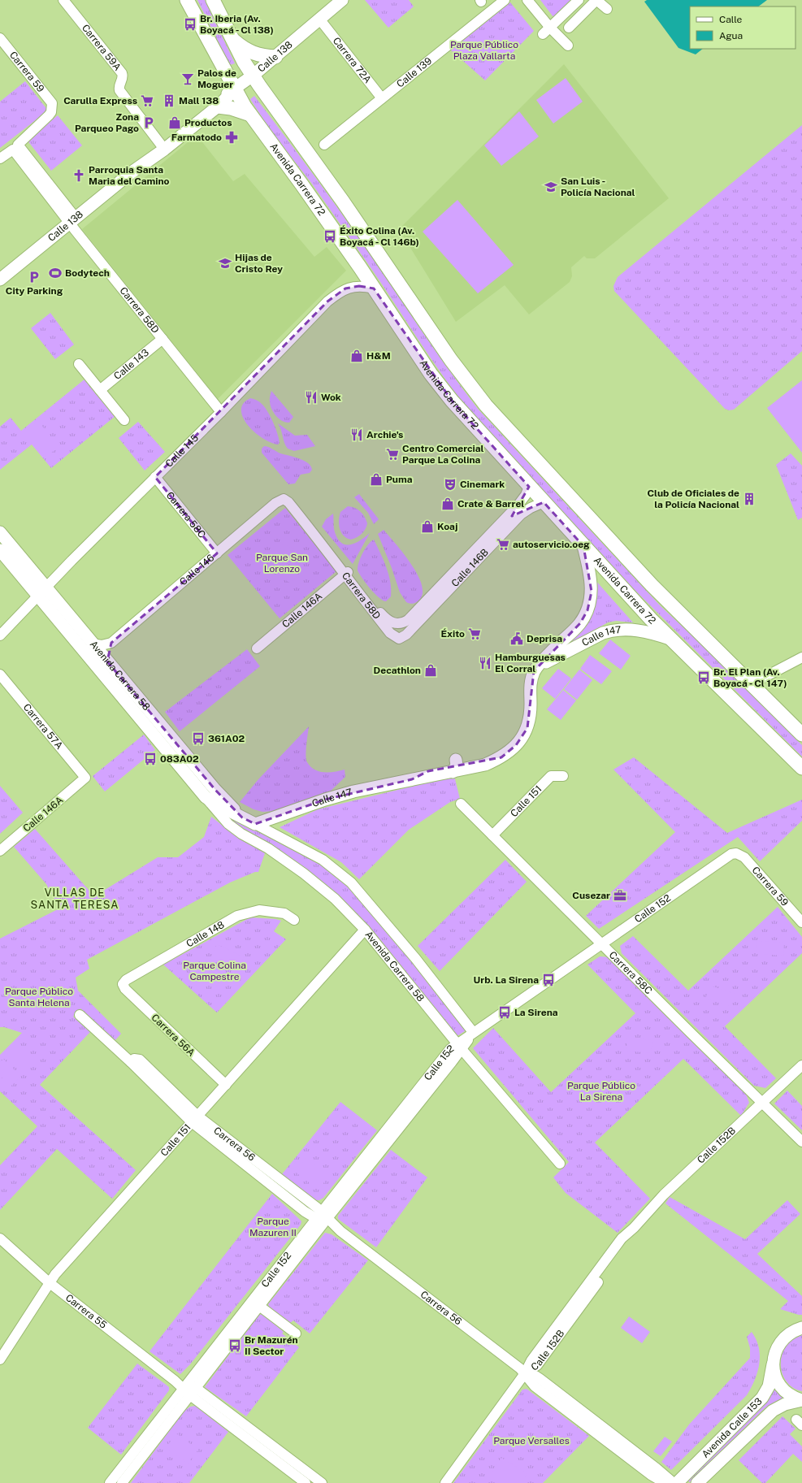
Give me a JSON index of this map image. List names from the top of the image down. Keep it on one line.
{"streets":{"highway":["Avenida Carrera 72"],"main road":["Calle 138","Calle 147","Avenida Carrera 58","Avenida Calle 153"],"street":["Carrera 59A","Carrera 72A","Carrera 59","Calle 139","Carrera 58D","Calle 143","Calle 145","Carrera 58C","Calle 146B","Calle 146","Calle 146A","Carrera 57A","Calle 151","Calle 152","Calle 148","Carrera 56A","Carrera 56","Calle 152B","Carrera 55"]},"crossings":[["Carrera 59A","Calle 138"],["Calle 138","Carrera 72A"],["Calle 138","Avenida Carrera 72"],["Calle 138","Carrera 58D"],["Carrera 72A","Calle 139"],["Carrera 59","Carrera 58D"],["Carrera 59","Calle 152"],["Avenida Carrera 72","Calle 145"],["Avenida Carrera 72","Calle 146B"],["Avenida Carrera 72","Calle 147"],["Carrera 58D","Calle 143"],["Carrera 58D","Calle 145"],["Carrera 58D","Calle 146B"],["Carrera 58D","Calle 146"],["Carrera 58D","Calle 146A"],["Calle 145","Carrera 58C"],["Calle 145","Avenida Carrera 58"],["Carrera 58C","Calle 146"],["Carrera 58C","Calle 151"],["Carrera 58C","Calle 152"],["Carrera 58C","Calle 152B"],["Calle 146A","Carrera 57A"],["Calle 147","Avenida Carrera 58"],["Avenida Carrera 58","Calle 151"],["Avenida Carrera 58","Calle 152"],["Calle 151","Carrera 56A"],["Calle 151","Carrera 56"],["Calle 151","Carrera 55"],["Calle 152","Carrera 56"],["Calle 152","Carrera 55"],["Calle 148","Carrera 56A"],["Carrera 56","Calle 152B"]],"districts":["VILLAS DE SANTA TERESA"],"parks":["Parque Público Plaza Vallarta","Parque San Lorenzo","Parque Colina Campestre","Parque Público Santa Helena","Parque Público La Sirena","Parque Mazuren II","Parque Versalles"],"places":{"bus stop":["Br. Iberia (Av. Boyacá - Cl 138)","Éxito Colina (Av. Boyacá - Cl 146b)","Br. El Plan (Av. Boyacá - Cl 147)","361A02","083A02","Urb. La Sirena","La Sirena","Br Mazurén II Sector"],"bar":["Palos de Moguer"],"supermarket":["Carulla Express","Centro Comercial Parque La Colina","autoservicio.oeg","Éxito"],"building":["Mall 138","Club de Oficiales de la Policía Nacional"],"parking":["Zona Parqueo Pago","City Parking"],"shop":["Productos","H&M","Puma","Crate & Barrel","Koaj","Decathlon"],"pharmacy":["Farmatodo"],"church":["Parroquia Santa Maria del Camino"],"school or university":["San Luis - Policía Nacional","Hijas de Cristo Rey"],"sports":["Bodytech"],"restaurant":["Wok","Archie's","Hamburguesas El Corral"],"theatre":["Cinemark"],"public building":["Deprisa"],"office":["Cusezar"]},"legend":["Calle","Agua"]}
